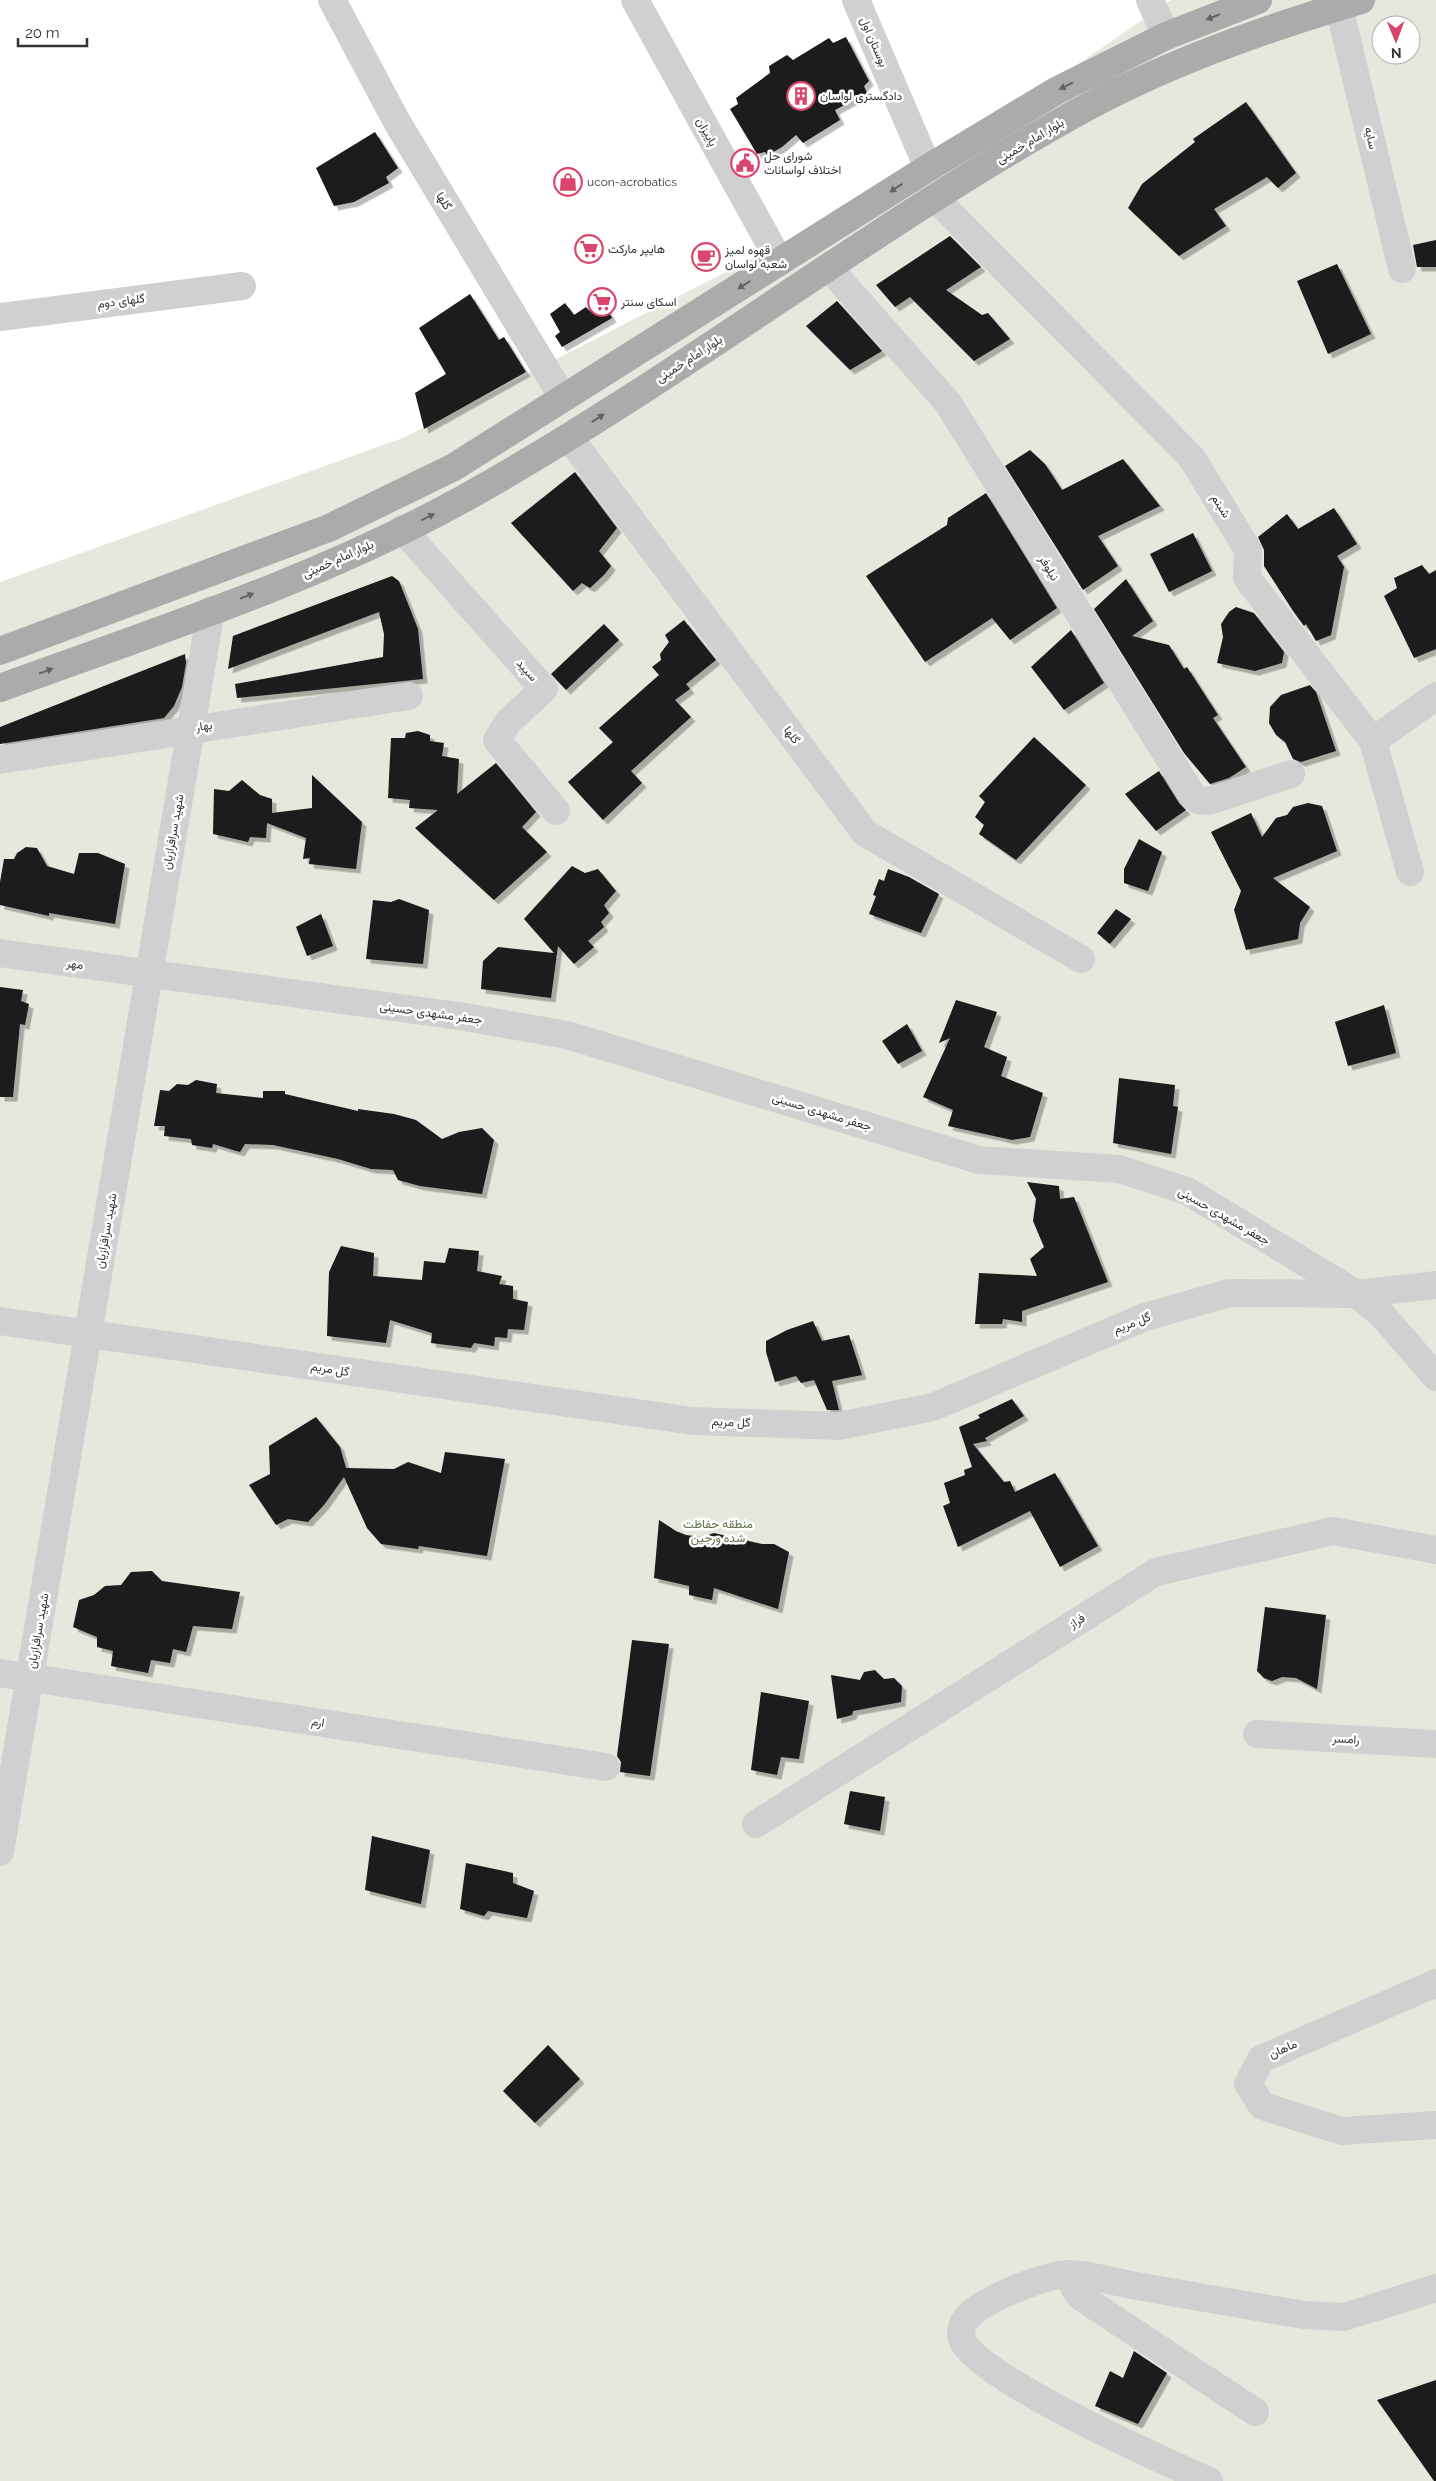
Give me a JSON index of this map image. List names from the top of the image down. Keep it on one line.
{"streets":{"main road":["بلوار امام خمینی"],"street":["بوستان اول","پاییزان","سایه","گلها","گلهای دوم","شبنم","نیلوفر","سپید","بهار","شهید سرافرازیان","مهر","جعفر مشهدی حسینی","گل مریم","فراز","ارم","رامسر","ماهان"]},"crossings":[["سایه","بلوار امام خمینی"],["بلوار امام خمینی","گلها"],["بلوار امام خمینی","شبنم"],["بلوار امام خمینی","نیلوفر"],["بلوار امام خمینی","سپید"],["بلوار امام خمینی","شهید سرافرازیان"],["بهار","شهید سرافرازیان"],["شهید سرافرازیان","مهر"],["شهید سرافرازیان","جعفر مشهدی حسینی"],["شهید سرافرازیان","گل مریم"],["شهید سرافرازیان","ارم"],["مهر","جعفر مشهدی حسینی"],["جعفر مشهدی حسینی","گل مریم"]],"parks":["منطقه حفاظت شده ورجین"],"places":{"building":["دادگستری لواسان"],"public building":["شورای حل اختلاف لواسانات"],"shop":["ucon-acrobatics"],"supermarket":["هایپر مارکت","اسکای سنتر"],"cafe":["قهوه لمیز شعبه لواسان"]},"scale_bar":"20 m","north":"bottom"}
